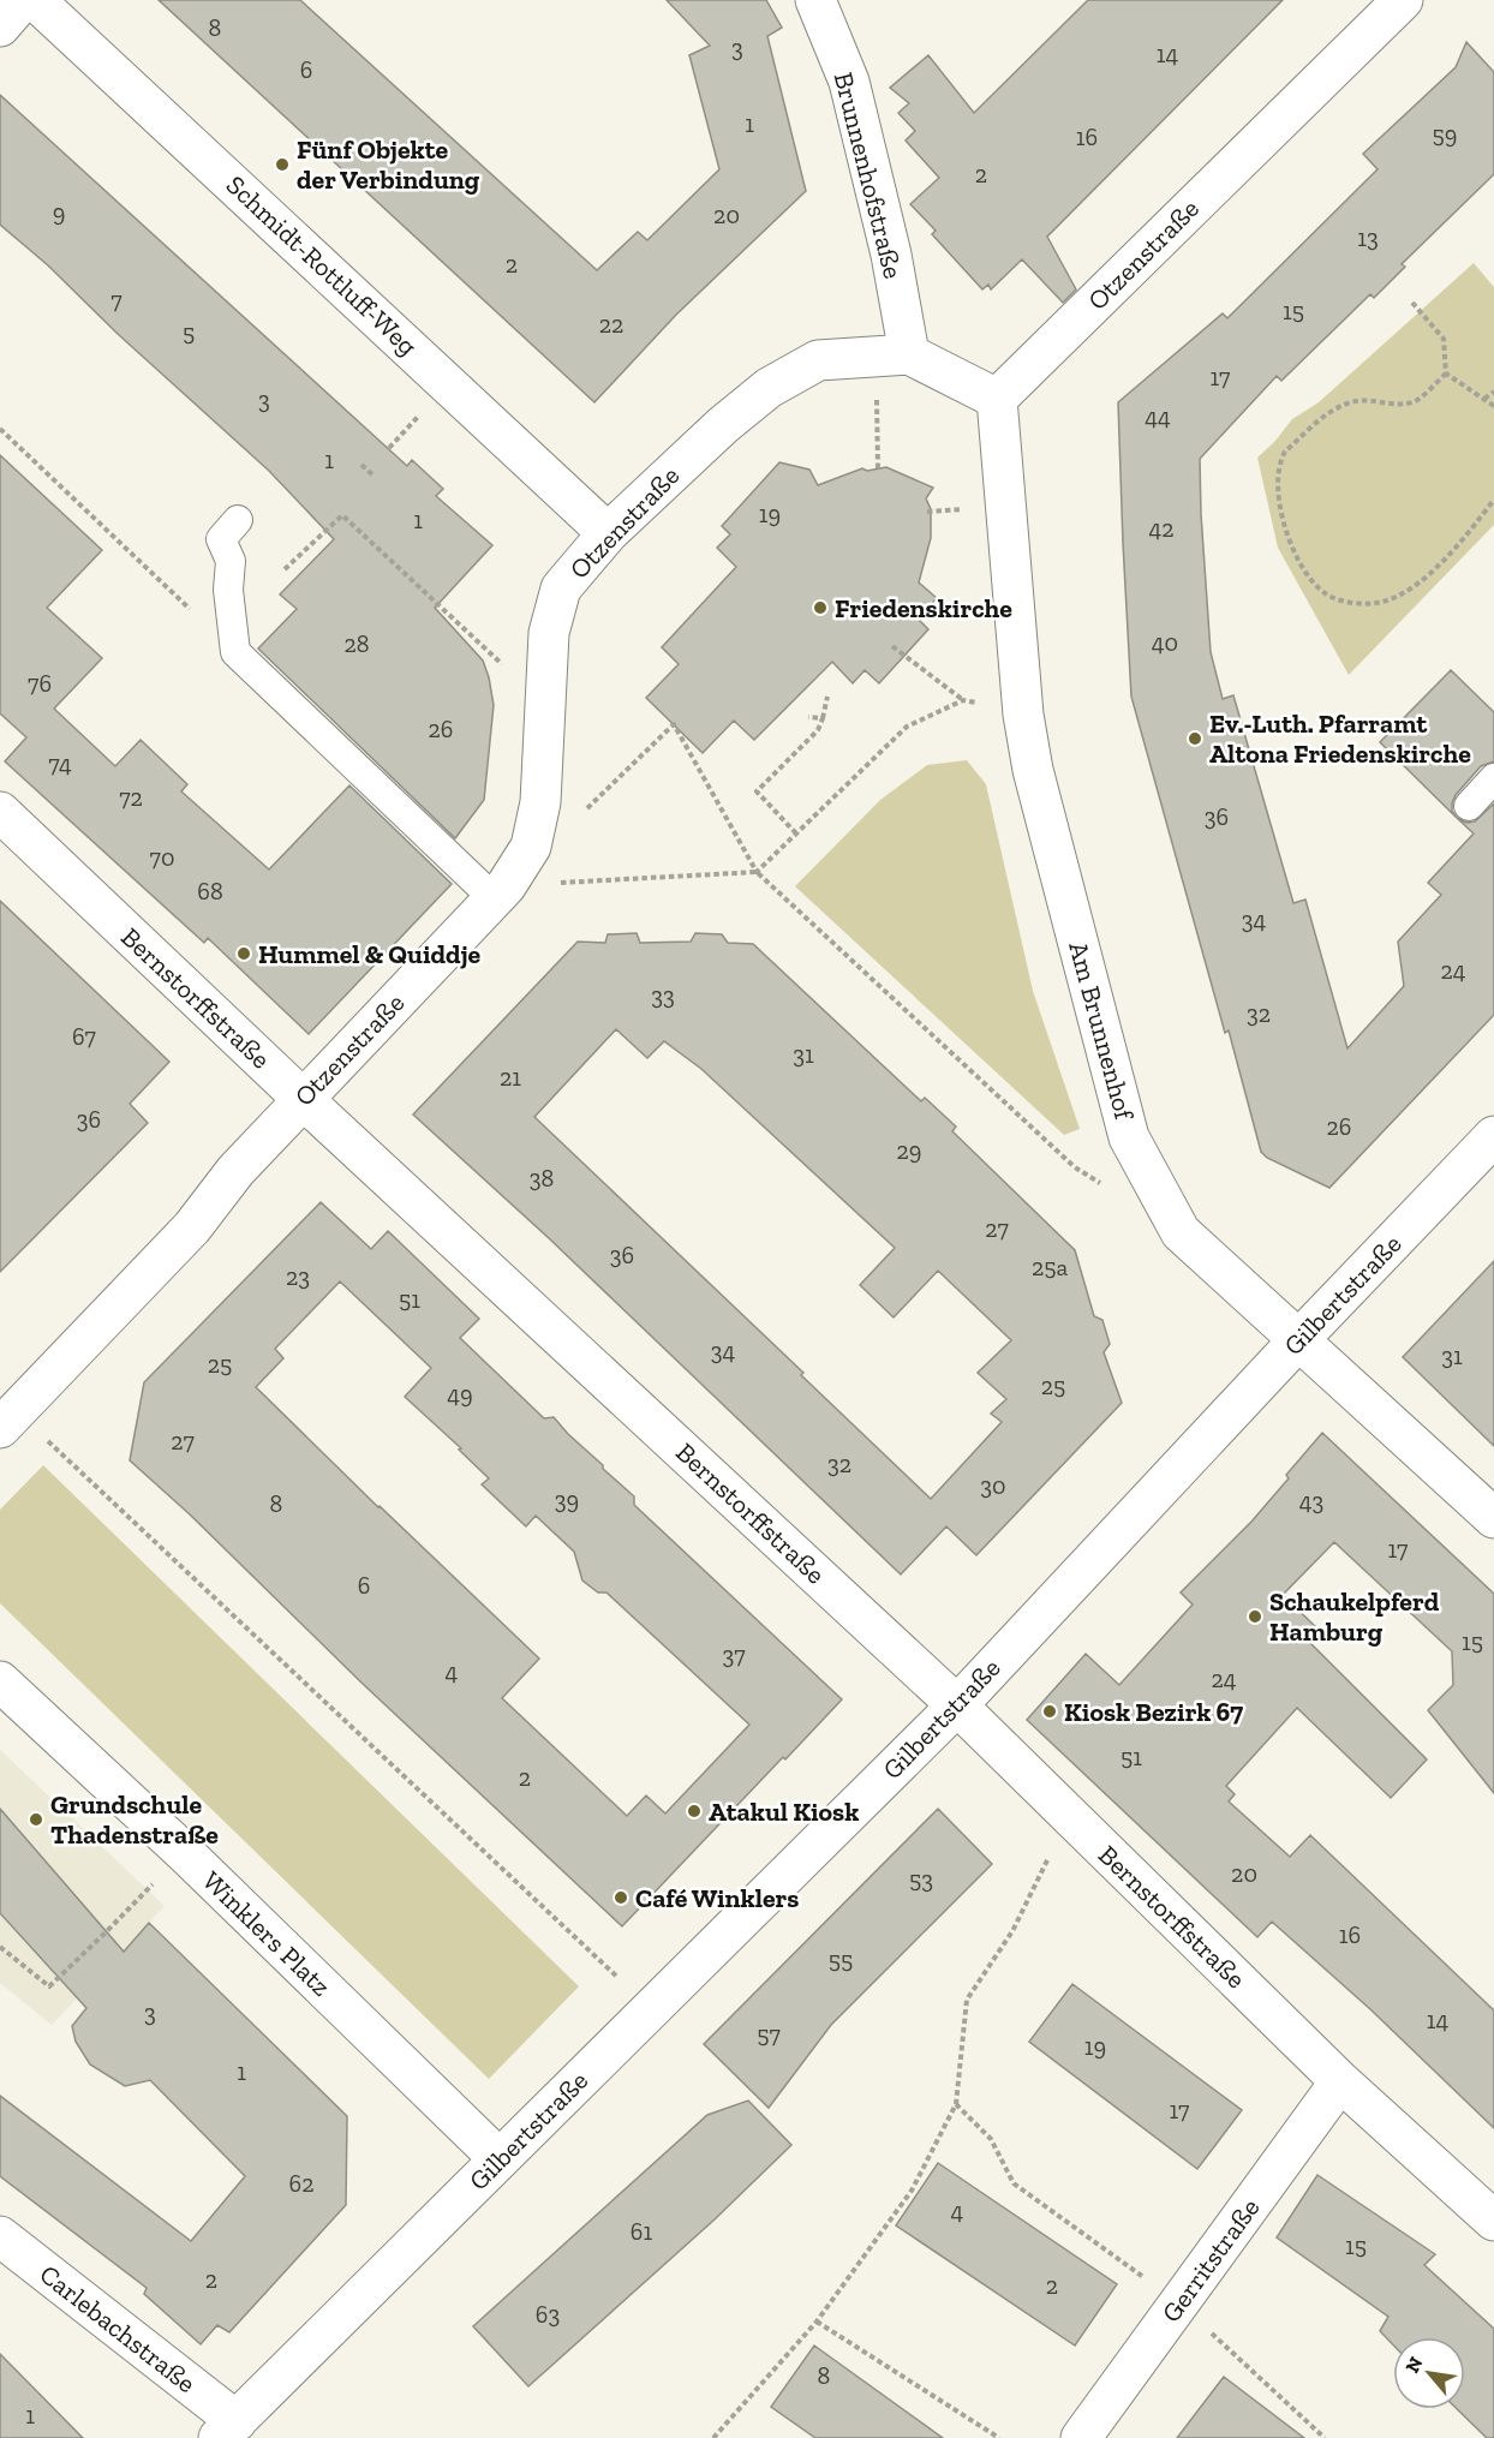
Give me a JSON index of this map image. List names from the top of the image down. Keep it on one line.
{"streets":{"street":["Brunnenhofstraße","Otzenstraße","Schmidt-Rottluff-Weg","Bernstorffstraße","Am Brunnenhof","Gilbertstraße","Winklers Platz","Gerritstraße","Carlebachstraße"]},"crossings":[["Brunnenhofstraße","Otzenstraße"],["Otzenstraße","Schmidt-Rottluff-Weg"],["Otzenstraße","Bernstorffstraße"],["Otzenstraße","Am Brunnenhof"],["Bernstorffstraße","Gilbertstraße"],["Bernstorffstraße","Gerritstraße"],["Am Brunnenhof","Gilbertstraße"],["Gilbertstraße","Winklers Platz"],["Gilbertstraße","Carlebachstraße"]],"places":["Fünf Objekte der Verbindung","Friedenskirche","Ev.-Luth. Pfarramt Altona Friedenskirche","Hummel & Quiddje","Schaukelpferd Hamburg","Kiosk Bezirk 67","Atakul Kiosk","Grundschule Thadenstraße","Café Winklers"],"house_numbers":["8","3","14","6","1","59","16","2","9","20","13","2","7","15","22","5","17","3","44","1","19","1","42","40","28","76","26","74","72","36","70","68","34","24","33","32","67","31","21","36","26","29","38","27","36","25a","23","51","34","31","25","25","49","27","32","30","39","43","8","17","6","15","37","4","24","51","2","20","53","16","55","3","14","57","19","1","17","62","4","61","15","2","2","63","8","1"],"north":"top left"}
